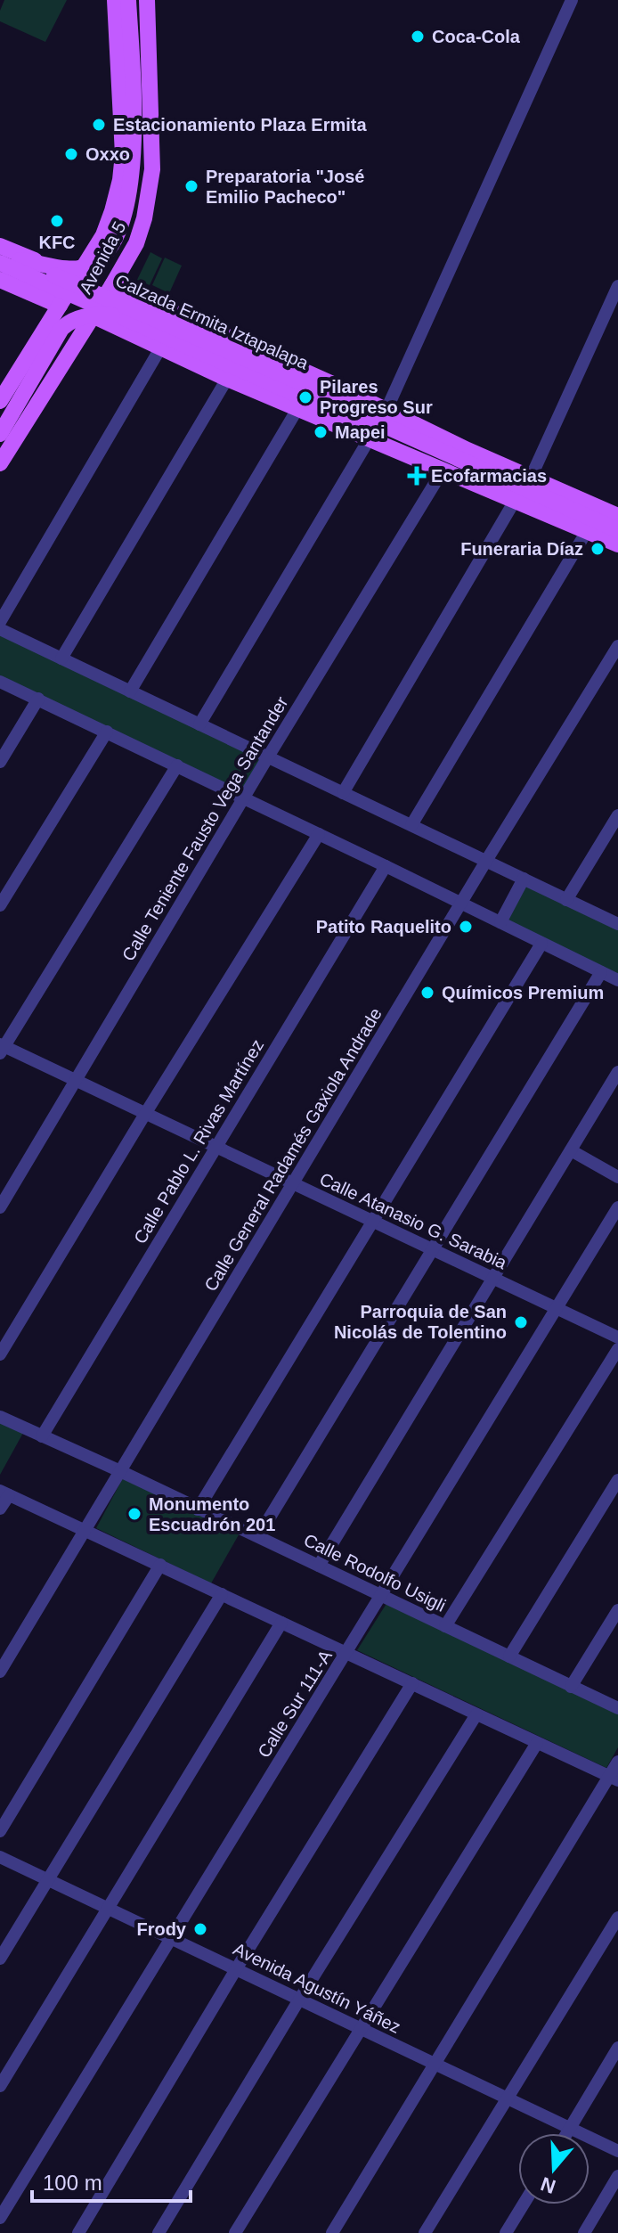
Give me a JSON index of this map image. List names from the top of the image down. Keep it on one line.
{"streets":{"main road":["Avenida 5","Calzada Ermita Iztapalapa"],"street":["Calle Teniente Fausto Vega Santander","Calle Pablo L. Rivas Martínez","Calle General Radamés Gaxiola Andrade","Calle Atanasio G. Sarabia","Calle Rodolfo Usigli","Calle Sur 111-A","Avenida Agustín Yáñez"]},"crossings":[["Avenida 5","Calzada Ermita Iztapalapa"],["Calzada Ermita Iztapalapa","Calle Teniente Fausto Vega Santander"],["Calle Teniente Fausto Vega Santander","Calle Atanasio G. Sarabia"],["Calle Pablo L. Rivas Martínez","Calle Atanasio G. Sarabia"],["Calle Pablo L. Rivas Martínez","Calle Rodolfo Usigli"],["Calle General Radamés Gaxiola Andrade","Calle Atanasio G. Sarabia"],["Calle General Radamés Gaxiola Andrade","Calle Rodolfo Usigli"],["Calle Atanasio G. Sarabia","Calle Sur 111-A"],["Calle Rodolfo Usigli","Calle Sur 111-A"],["Calle Sur 111-A","Avenida Agustín Yáñez"]],"places":{"other":["Coca-Cola","Estacionamiento Plaza Ermita","Oxxo","Preparatoria \"José Emilio Pacheco\"","KFC","Pilares Progreso Sur","Mapei","Funeraria Díaz","Patito Raquelito","Químicos Premium","Parroquia de San Nicolás de Tolentino","Monumento Escuadrón 201","Frody"],"health":["Ecofarmacias"]},"scale_bar":"100 m","north":"bottom"}
